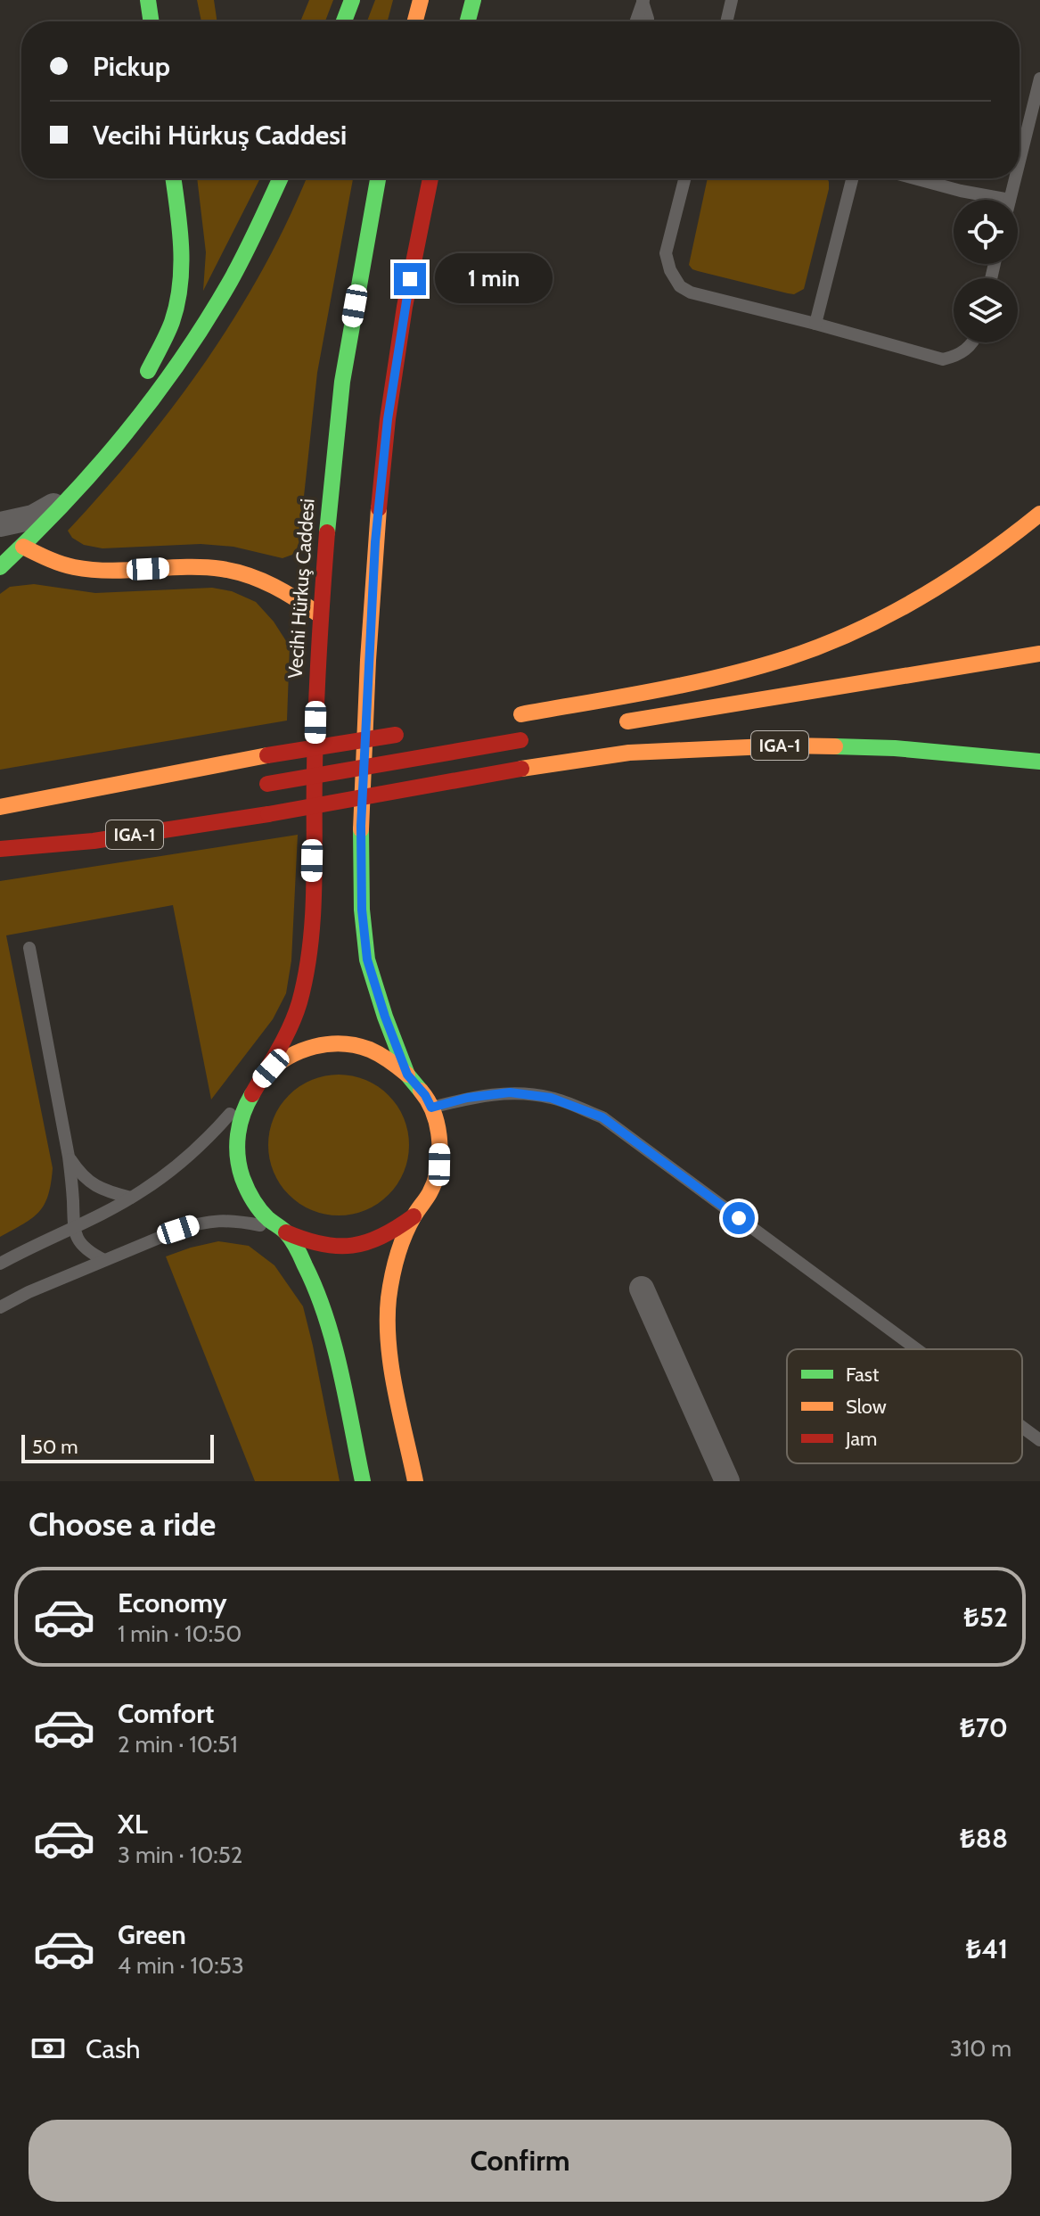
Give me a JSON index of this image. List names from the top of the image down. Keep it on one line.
{"streets":{"main road":["Vecihi Hürkuş Caddesi","IGA-1"]},"legend":["Fast","Slow","Jam"],"scale_bar":"50 m","page":{"banner":["Pickup","Vecihi Hürkuş Caddesi"],"bubble":"1 min","scale":"50 m","heading":"Choose a ride","list":[{"name":"Economy","note":"1 min · 10:50","value":"₺52"},{"name":"Comfort","note":"2 min · 10:51","value":"₺70"},{"name":"XL","note":"3 min · 10:52","value":"₺88"},{"name":"Green","note":"4 min · 10:53","value":"₺41"}],"pay":["Cash","310 m"],"buttons":"Confirm"}}
